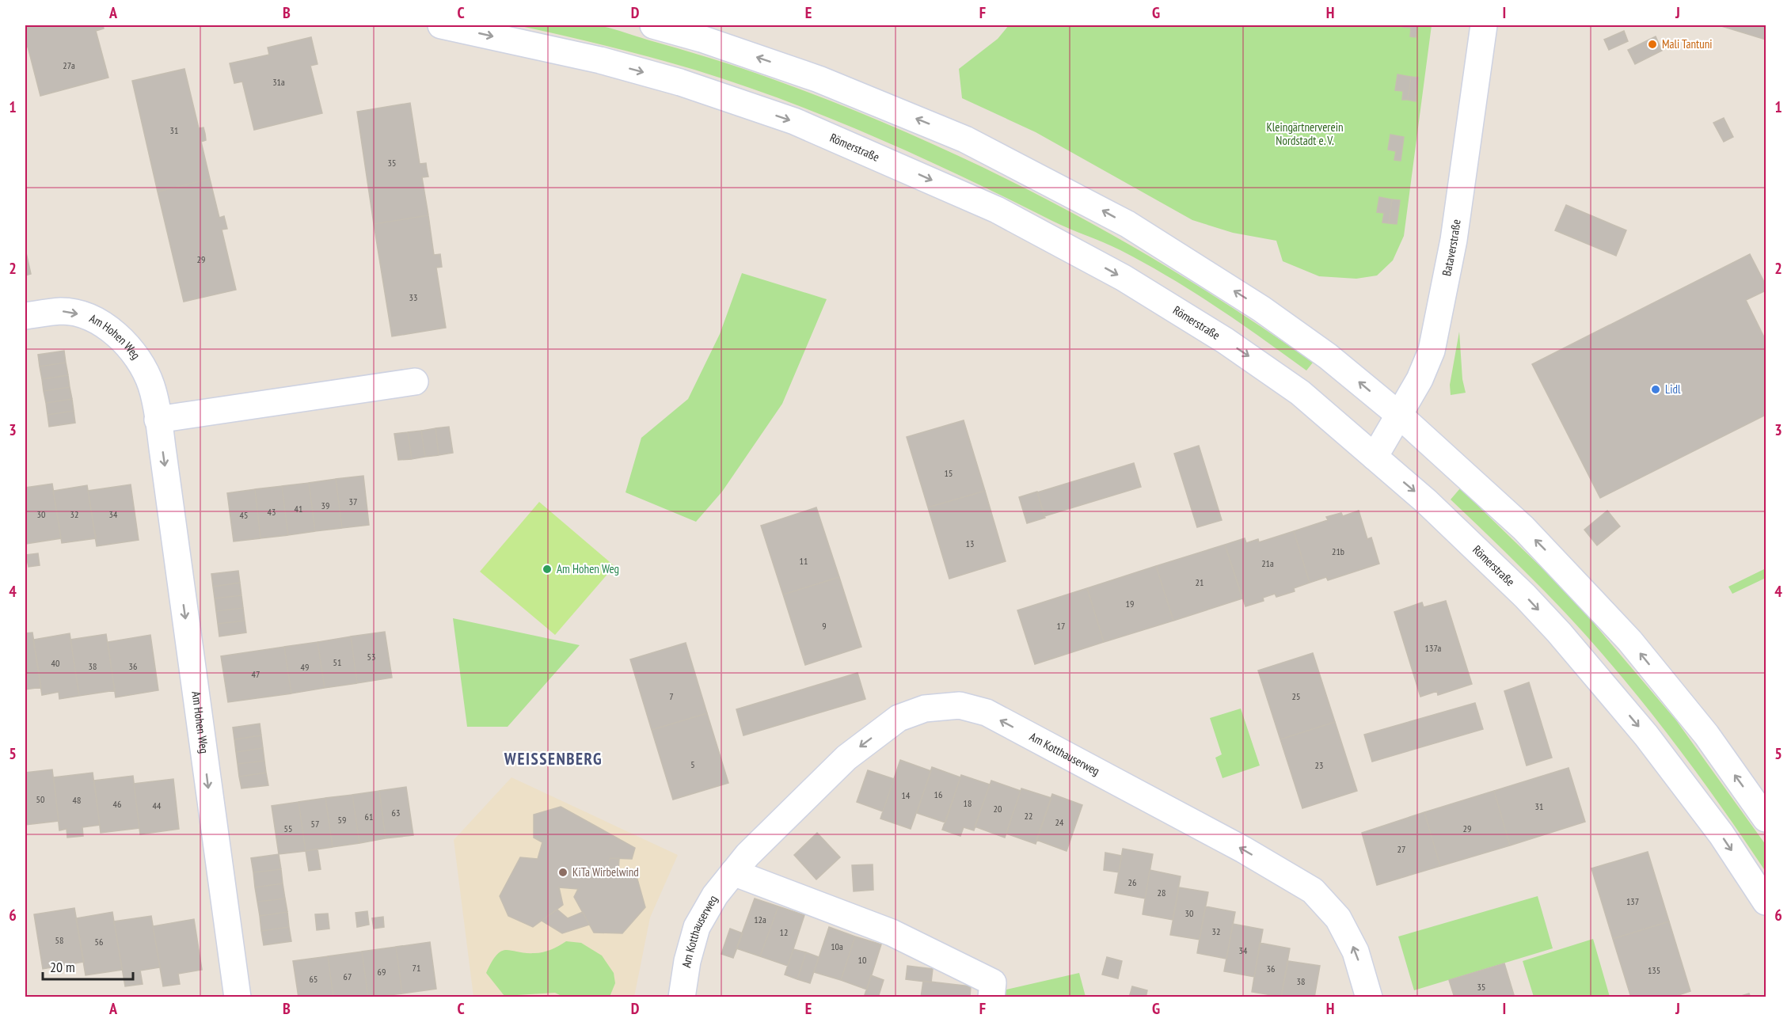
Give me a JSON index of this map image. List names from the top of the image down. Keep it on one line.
{"streets":{"main road":["Römerstraße","Bataverstraße","Am Hohen Weg","Am Kotthauserweg"]},"crossings":[["Römerstraße","Bataverstraße"]],"one_way":["Am Hohen Weg"],"districts":["WEISSENBERG"],"parks":["Kleingärtnerverein Nordstadt e. V."],"places":["Mali Tantuni","Lidl","Am Hohen Weg","KiTa Wirbelwind"],"house_numbers":["27a","31a","31","35","29","33","15","37","39","41","43","30","32","34","45","13","21b","11","21a","21","19","9","17","137a","53","51","40","38","36","49","47","7","25","5","23","16","14","50","48","18","46","44","31","20","63","22","61","59","24","57","55","29","27","26","28","137","30","12a","32","12","58","56","10a","34","10","71","36","135","69","67","65","38","35"],"scale_bar":"20 m","grid":{"columns":["A","B","C","D","E","F","G","H","I","J"],"rows":["1","2","3","4","5","6"]}}
